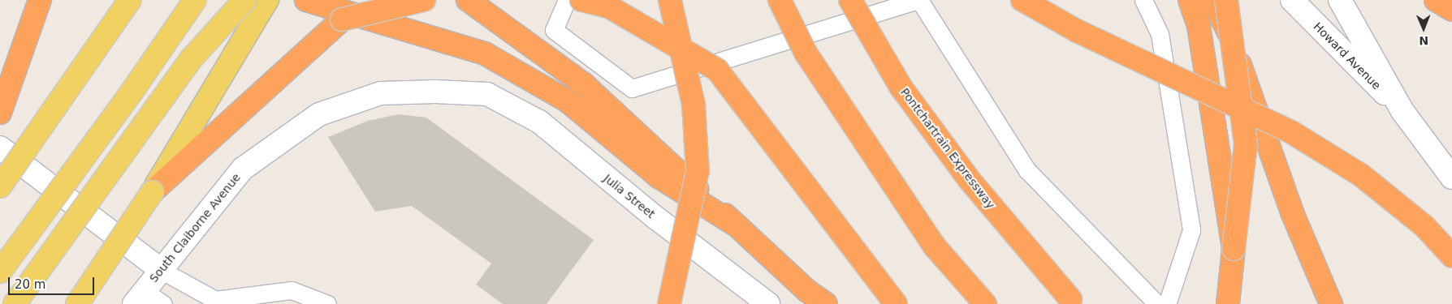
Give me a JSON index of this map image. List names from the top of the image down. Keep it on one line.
{"streets":{"highway":["Pontchartrain Expressway"],"street":["Howard Avenue","Julia Street","South Claiborne Avenue"]},"crossings":[["Julia Street","South Claiborne Avenue"]],"scale_bar":"20 m","north":"bottom"}
